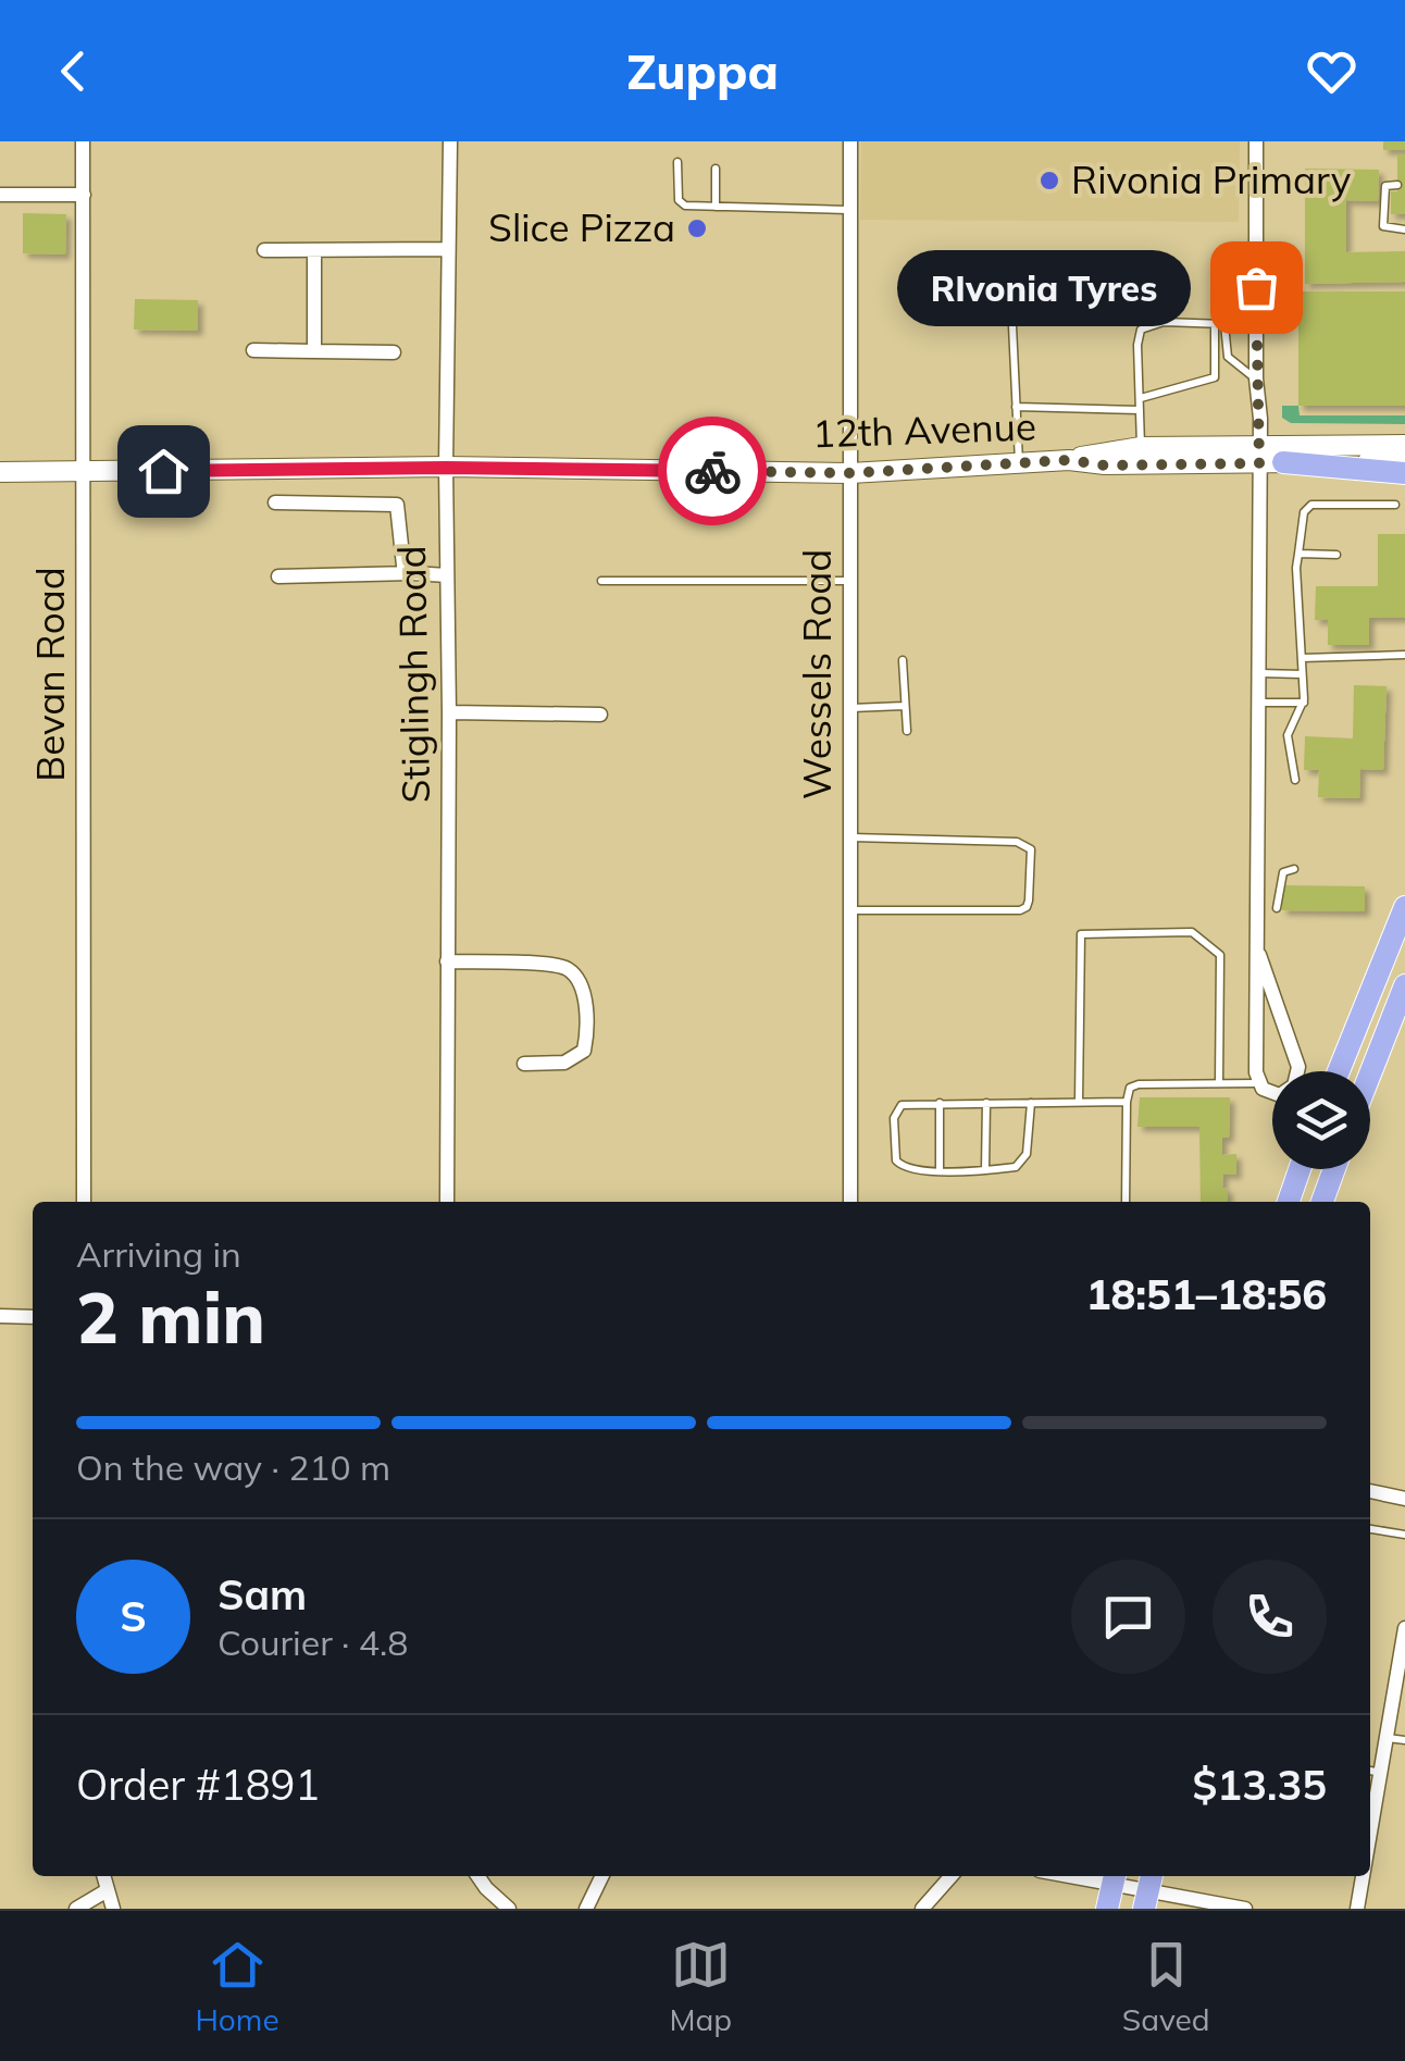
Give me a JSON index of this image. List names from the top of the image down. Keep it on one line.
{"streets":{"main road":["12th Avenue"],"street":["Bevan Road","Stiglingh Road","Wessels Road"]},"crossings":[["12th Avenue","Bevan Road"],["12th Avenue","Stiglingh Road"],["12th Avenue","Wessels Road"]],"places":["Rivonia Primary","Slice Pizza","RIvonia Tyres"],"page":{"header":"Zuppa","bubble":"RIvonia Tyres","heading":["2 min","Arriving in","18:51–18:56"],"panel":["Sam","Courier · 4.8","Order #1891","$13.35"],"bar":"On the way · 210 m","round":"S","tabs":["Home","Map","Saved"]}}
